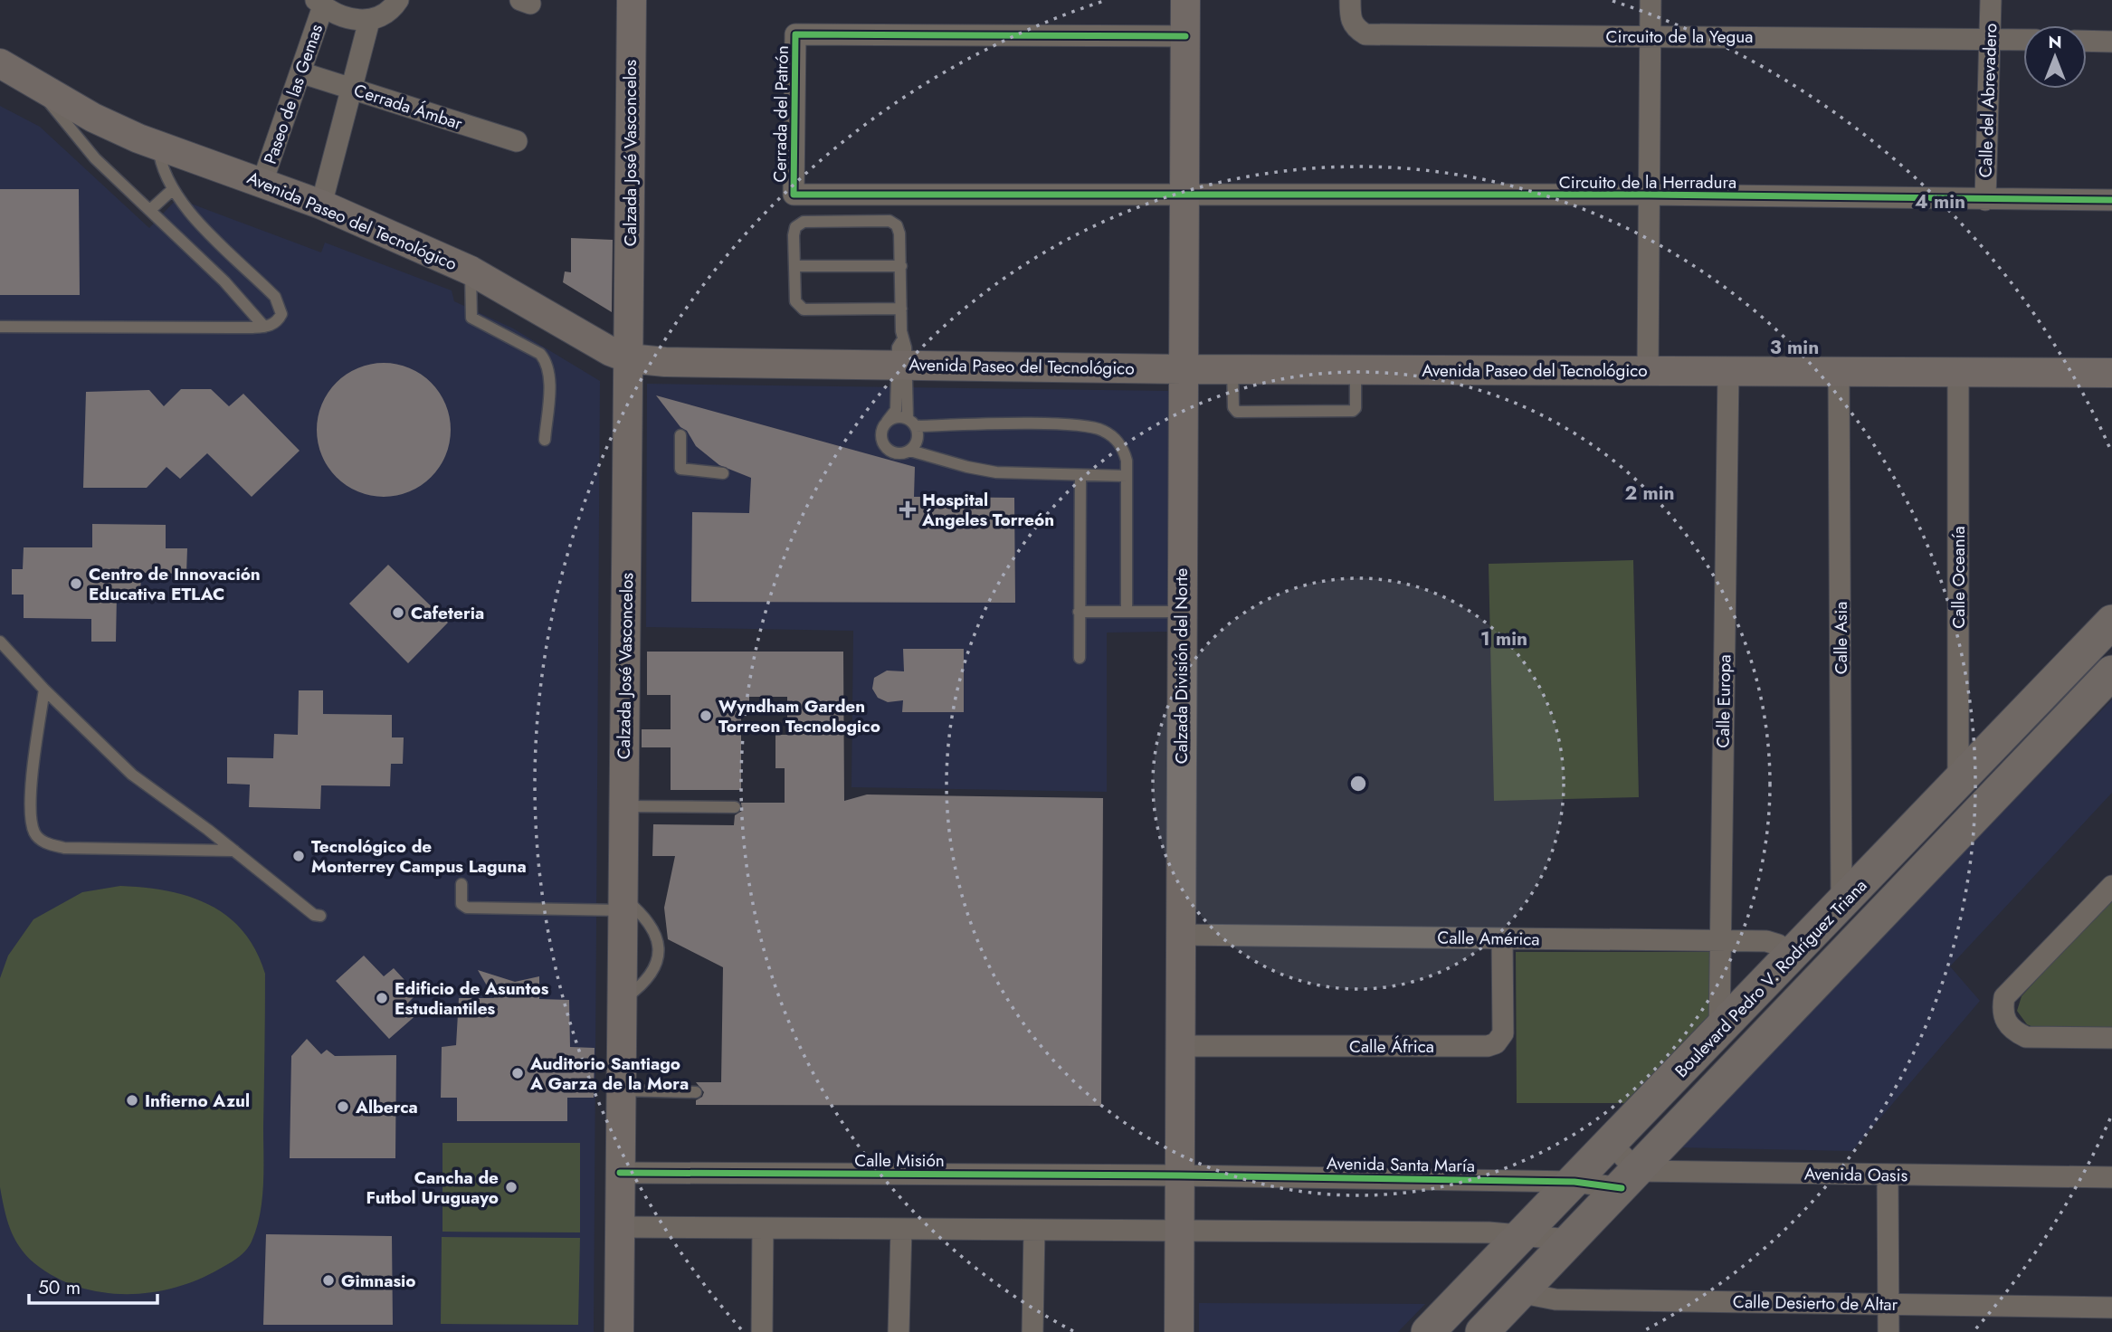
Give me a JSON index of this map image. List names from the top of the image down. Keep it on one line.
{"streets":{"main road":["Calzada José Vasconcelos","Avenida Paseo del Tecnológico","Calzada División del Norte","Boulevard Pedro V. Rodríguez Triana"],"street":["Circuito de la Yegua","Paseo de las Gemas","Calle del Abrevadero","Cerrada Ámbar","Cerrada del Patrón","Circuito de la Herradura","Calle Oceanía","Calle Asia","Calle Europa","Calle América","Calle África","Calle Misión","Avenida Santa María","Avenida Oasis","Calle Desierto de Altar"]},"crossings":[["Circuito de la Yegua","Calle del Abrevadero"],["Paseo de las Gemas","Cerrada Ámbar"],["Paseo de las Gemas","Avenida Paseo del Tecnológico"],["Calle del Abrevadero","Circuito de la Herradura"],["Cerrada del Patrón","Circuito de la Herradura"],["Cerrada del Patrón","Calzada División del Norte"],["Calzada José Vasconcelos","Avenida Paseo del Tecnológico"],["Calzada José Vasconcelos","Calle Misión"],["Circuito de la Herradura","Calzada División del Norte"],["Avenida Paseo del Tecnológico","Calle Oceanía"],["Avenida Paseo del Tecnológico","Calle Asia"],["Avenida Paseo del Tecnológico","Calzada División del Norte"],["Avenida Paseo del Tecnológico","Calle Europa"],["Calle Oceanía","Boulevard Pedro V. Rodríguez Triana"],["Calle Asia","Boulevard Pedro V. Rodríguez Triana"],["Calzada División del Norte","Calle América"],["Calzada División del Norte","Calle África"],["Calzada División del Norte","Calle Misión"],["Calzada División del Norte","Avenida Santa María"],["Calle Europa","Calle América"],["Calle Europa","Boulevard Pedro V. Rodríguez Triana"],["Calle América","Boulevard Pedro V. Rodríguez Triana"],["Calle América","Calle África"],["Boulevard Pedro V. Rodríguez Triana","Avenida Santa María"],["Boulevard Pedro V. Rodríguez Triana","Avenida Oasis"],["Boulevard Pedro V. Rodríguez Triana","Calle Desierto de Altar"],["Calle Misión","Avenida Santa María"],["Avenida Santa María","Avenida Oasis"]],"places":{"health":["Hospital Ángeles Torreón"],"other":["Centro de Innovación Educativa ETLAC","Cafeteria","Wyndham Garden Torreon Tecnologico","Tecnológico de Monterrey Campus Laguna","Edificio de Asuntos Estudiantiles","Auditorio Santiago A Garza de la Mora","Infierno Azul","Alberca","Cancha de Futbol Uruguayo","Gimnasio"]},"scale_bar":"50 m","north":"top","rings":["4 min","3 min","2 min","1 min"]}
